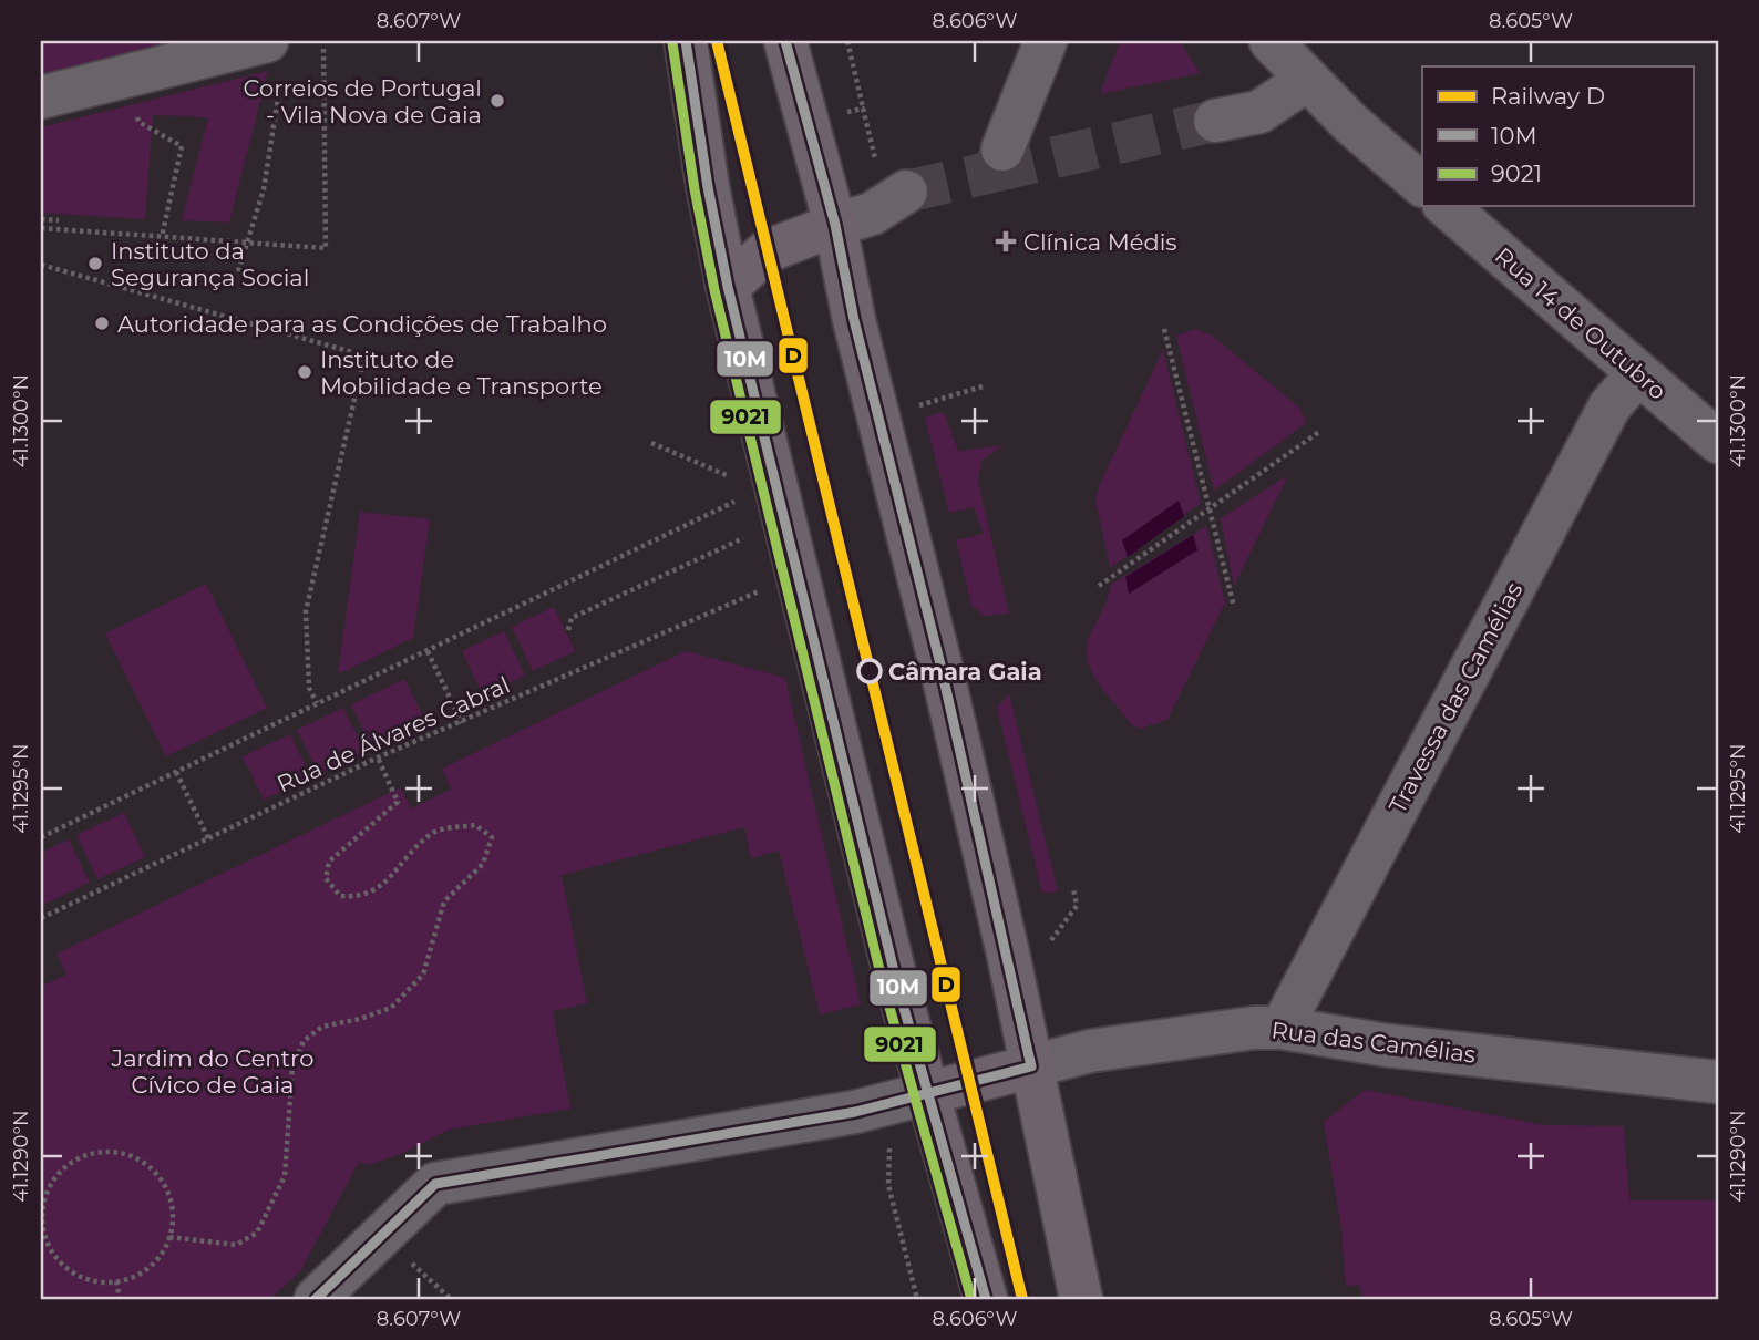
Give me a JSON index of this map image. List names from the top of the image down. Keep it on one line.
{"streets":{"street":["Rua 14 de Outubro","Travessa das Camélias","Rua das Camélias"],"path":["Rua de Álvares Cabral"]},"crossings":[["Rua 14 de Outubro","Travessa das Camélias"],["Travessa das Camélias","Rua das Camélias"]],"parks":["Jardim do Centro Cívico de Gaia"],"places":{"other":["Correios de Portugal - Vila Nova de Gaia","Instituto da Segurança Social","Autoridade para as Condições de Trabalho","Instituto de Mobilidade e Transporte","Câmara Gaia"],"health":["Clínica Médis"]},"lines":["rail line D","transit line 10M","transit line 9021"],"legend":["Railway D","10M","9021"],"coordinates":["8.607°W","8.606°W","8.605°W","41.1300°N","41.1295°N","41.1290°N"]}
